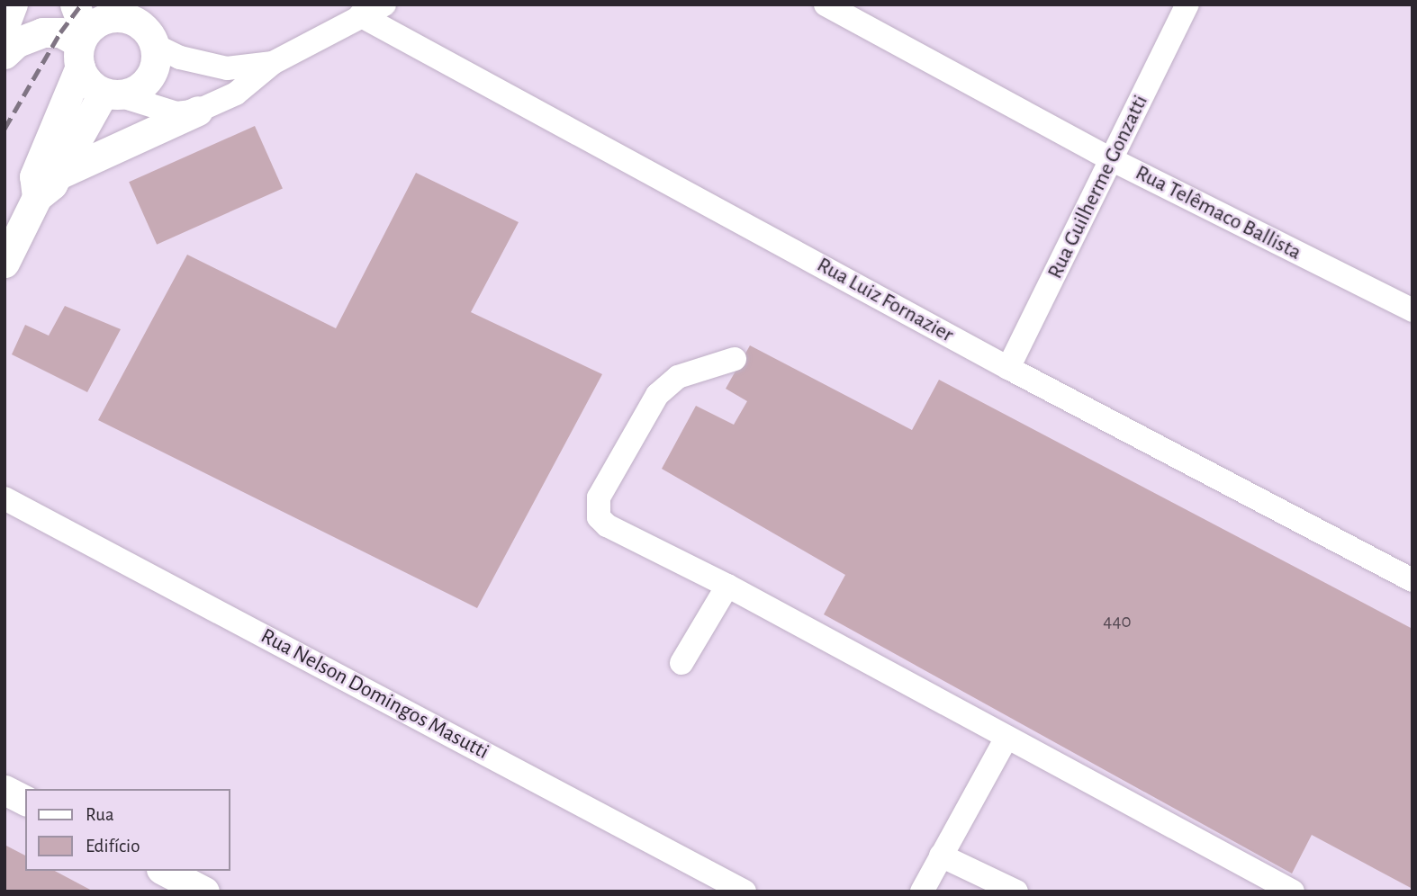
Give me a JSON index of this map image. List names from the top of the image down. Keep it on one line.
{"streets":{"street":["Rua Guilherme Gonzatti","Rua Telêmaco Ballista","Rua Luiz Fornazier","Rua Nelson Domingos Masutti"]},"crossings":[["Rua Guilherme Gonzatti","Rua Telêmaco Ballista"],["Rua Guilherme Gonzatti","Rua Luiz Fornazier"]],"house_numbers":["440"],"legend":["Rua","Edifício"]}
